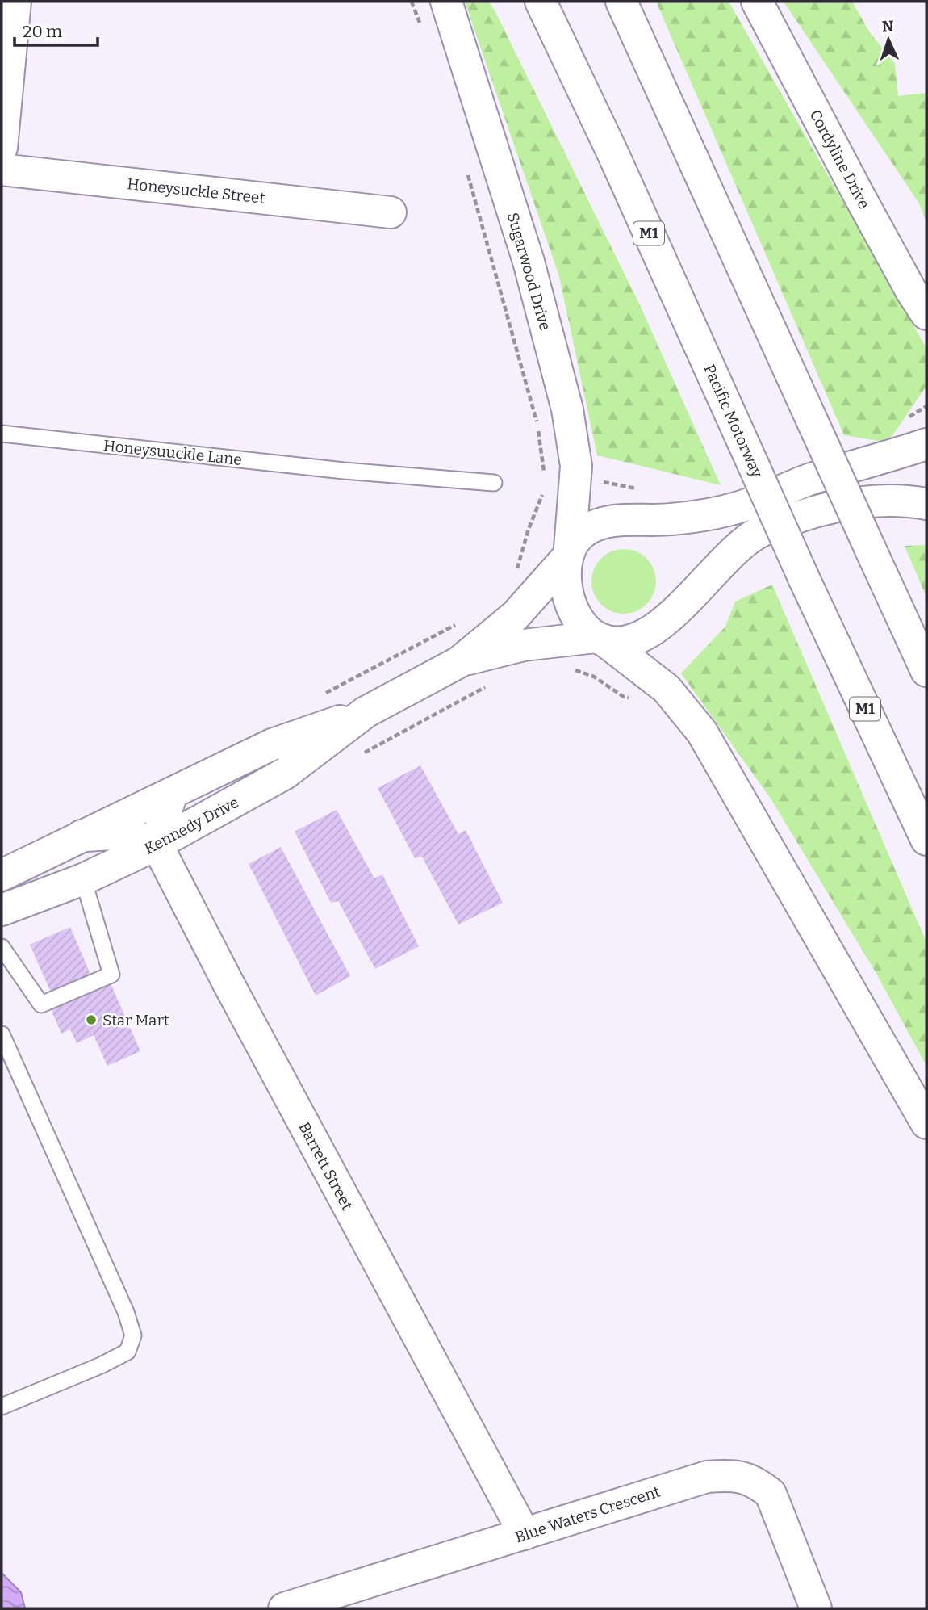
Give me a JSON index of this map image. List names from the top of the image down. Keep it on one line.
{"streets":{"main road":["Cordyline Drive","Honeysuckle Street","M1","Sugarwood Drive","Pacific Motorway","Kennedy Drive","Barrett Street","Blue Waters Crescent"],"lane":["Honeysuuckle Lane"]},"crossings":[["Sugarwood Drive","Kennedy Drive"],["Kennedy Drive","Barrett Street"],["Barrett Street","Blue Waters Crescent"]],"places":["Star Mart"],"scale_bar":"20 m","north":"top"}
